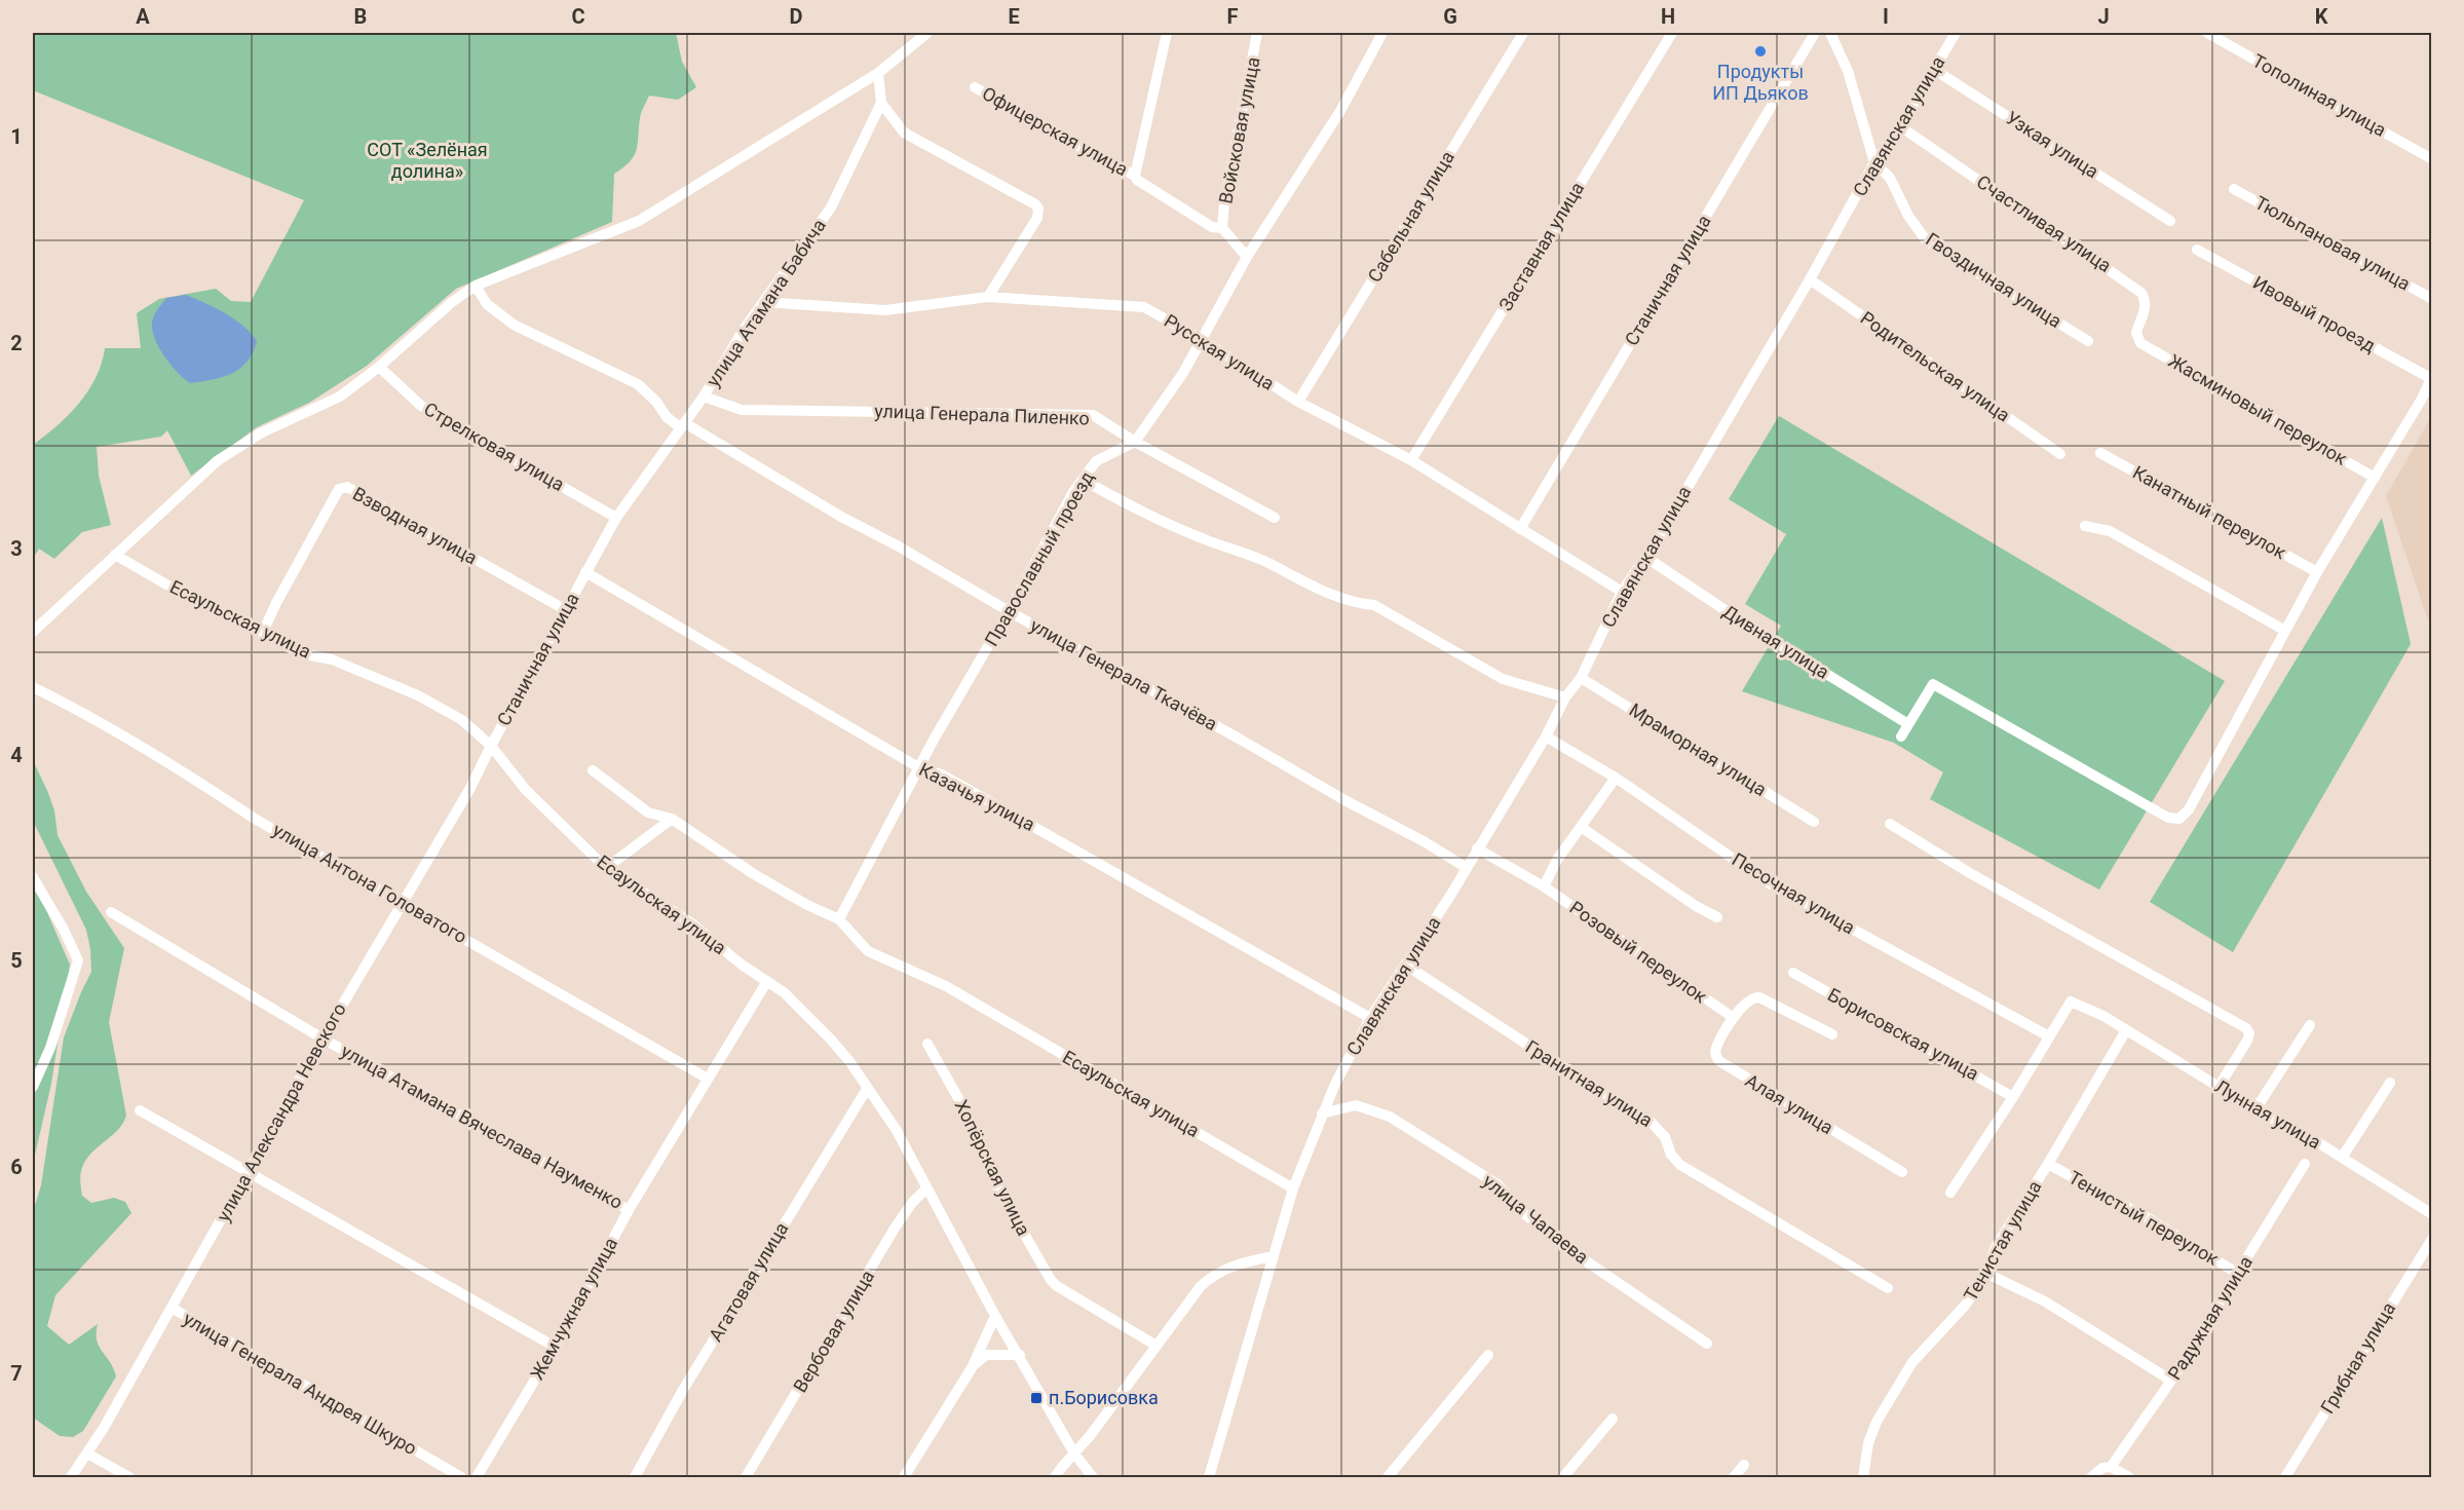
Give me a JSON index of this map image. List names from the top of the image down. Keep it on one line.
{"streets":{"street":["Тополиная улица","Славянская улица","Войсковая улица","Офицерская улица","Узкая улица","Сабельная улица","Счастливая улица","Тюльпановая улица","Заставная улица","Станичная улица","Гвоздичная улица","улица Атамана Бабича","Ивовый проезд","Русская улица","Родительская улица","Жасминовый переулок","улица Генерала Пиленко","Стрелковая улица","Канатный переулок","Взводная улица","Православный проезд","Есаульская улица","Дивная улица","улица Генерала Ткачёва","Мраморная улица","Казачья улица","улица Антона Головатого","Песочная улица","Розовый переулок","Борисовская улица","Гранитная улица","Алая улица","улица Александра Невского","Лунная улица","улица Атамана Вячеслава Науменко","Хопёрская улица","Тенистый переулок","улица Чапаева","Тенистая улица","Агатовая улица","Жемчужная улица","Радужная улица","Вербовая улица","Грибная улица","улица Генерала Андрея Шкуро"]},"crossings":[["Славянская улица","Узкая улица"],["Славянская улица","Счастливая улица"],["Славянская улица","Гвоздичная улица"],["Славянская улица","Русская улица"],["Славянская улица","Родительская улица"],["Славянская улица","Есаульская улица"],["Славянская улица","Дивная улица"],["Славянская улица","улица Генерала Ткачёва"],["Славянская улица","Мраморная улица"],["Славянская улица","Казачья улица"],["Славянская улица","Песочная улица"],["Славянская улица","Розовый переулок"],["Славянская улица","Гранитная улица"],["Славянская улица","улица Чапаева"],["Войсковая улица","Офицерская улица"],["Войсковая улица","Православный проезд"],["Сабельная улица","Русская улица"],["Счастливая улица","Жасминовый переулок"],["Заставная улица","Русская улица"],["Станичная улица","улица Атамана Бабича"],["Станичная улица","Русская улица"],["Станичная улица","Взводная улица"],["Станичная улица","Есаульская улица"],["Станичная улица","Казачья улица"],["Станичная улица","улица Александра Невского"],["улица Атамана Бабича","Русская улица"],["улица Атамана Бабича","улица Генерала Пиленко"],["улица Атамана Бабича","Стрелковая улица"],["улица Атамана Бабича","улица Генерала Ткачёва"],["улица Атамана Бабича","Казачья улица"],["Русская улица","Православный проезд"],["улица Генерала Пиленко","Православный проезд"],["Взводная улица","Есаульская улица"],["Православный проезд","Есаульская улица"],["Православный проезд","улица Генерала Ткачёва"],["Православный проезд","Казачья улица"],["Есаульская улица","улица Александра Невского"],["Есаульская улица","Агатовая улица"],["Есаульская улица","Жемчужная улица"],["Есаульская улица","Вербовая улица"],["улица Антона Головатого","улица Александра Невского"],["улица Антона Головатого","Жемчужная улица"],["Песочная улица","Лунная улица"],["Розовый переулок","Алая улица"],["улица Александра Невского","улица Атамана Вячеслава Науменко"],["улица Александра Невского","улица Генерала Андрея Шкуро"],["Лунная улица","Тенистая улица"],["улица Атамана Вячеслава Науменко","Жемчужная улица"],["Тенистый переулок","Тенистая улица"],["Тенистый переулок","Радужная улица"]],"parks":["СОТ «Зелёная долина»"],"places":{"other":["Продукты ИП Дьяков"],"transit":["п.Борисовка"]},"grid":{"columns":["A","B","C","D","E","F","G","H","I","J","K"],"rows":["1","2","3","4","5","6","7"]}}
